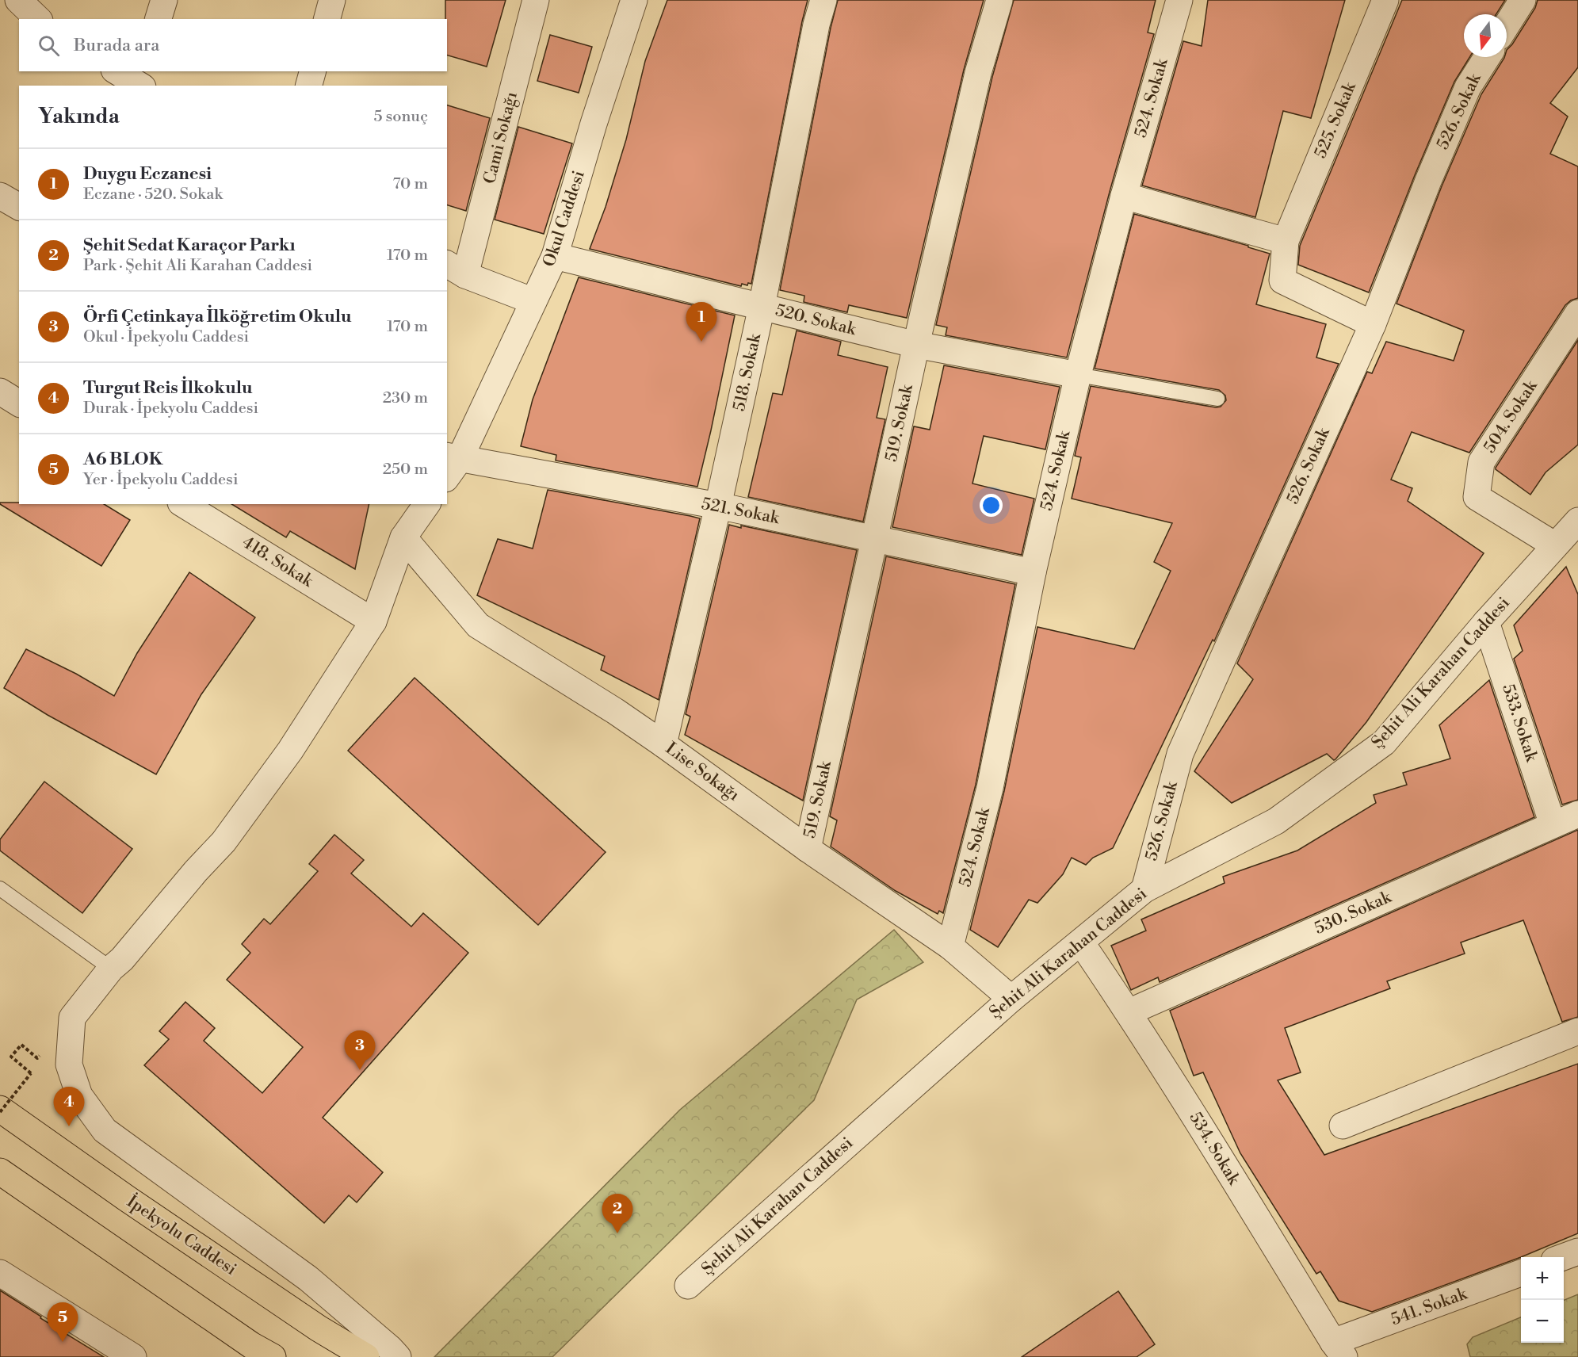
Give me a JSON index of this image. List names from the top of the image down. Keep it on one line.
{"streets":{"highway":["İpekyolu Caddesi"],"street":["524. Sokak","526. Sokak","525. Sokak","Cami Sokağı","Okul Caddesi","520. Sokak","518. Sokak","504. Sokak","519. Sokak","521. Sokak","418. Sokak","Şehit Ali Karahan Caddesi","533. Sokak","Lise Sokağı","530. Sokak","534. Sokak","541. Sokak"]},"crossings":[["524. Sokak","520. Sokak"],["524. Sokak","521. Sokak"],["524. Sokak","Lise Sokağı"],["526. Sokak","525. Sokak"],["526. Sokak","Şehit Ali Karahan Caddesi"],["Okul Caddesi","520. Sokak"],["Okul Caddesi","521. Sokak"],["520. Sokak","518. Sokak"],["520. Sokak","519. Sokak"],["518. Sokak","521. Sokak"],["518. Sokak","Lise Sokağı"],["504. Sokak","Şehit Ali Karahan Caddesi"],["519. Sokak","521. Sokak"],["519. Sokak","Lise Sokağı"],["Şehit Ali Karahan Caddesi","533. Sokak"],["Şehit Ali Karahan Caddesi","Lise Sokağı"],["Şehit Ali Karahan Caddesi","534. Sokak"],["533. Sokak","530. Sokak"],["530. Sokak","534. Sokak"],["534. Sokak","541. Sokak"]],"north":"bottom","page":{"search":"Burada ara","heading":["Yakında","5 sonuç"],"list":[{"mark":"1","name":"Duygu Eczanesi","note":"Eczane · 520. Sokak","value":"70 m"},{"mark":"2","name":"Şehit Sedat Karaçor Parkı","note":"Park · Şehit Ali Karahan Caddesi","value":"170 m"},{"mark":"3","name":"Örfi Çetinkaya İlköğretim Okulu","note":"Okul · İpekyolu Caddesi","value":"170 m"},{"mark":"4","name":"Turgut Reis İlkokulu","note":"Durak · İpekyolu Caddesi","value":"230 m"},{"mark":"5","name":"A6 BLOK","note":"Yer · İpekyolu Caddesi","value":"250 m"}],"pins":["1","3","4","2","5"],"map_buttons":["+","−"]}}
